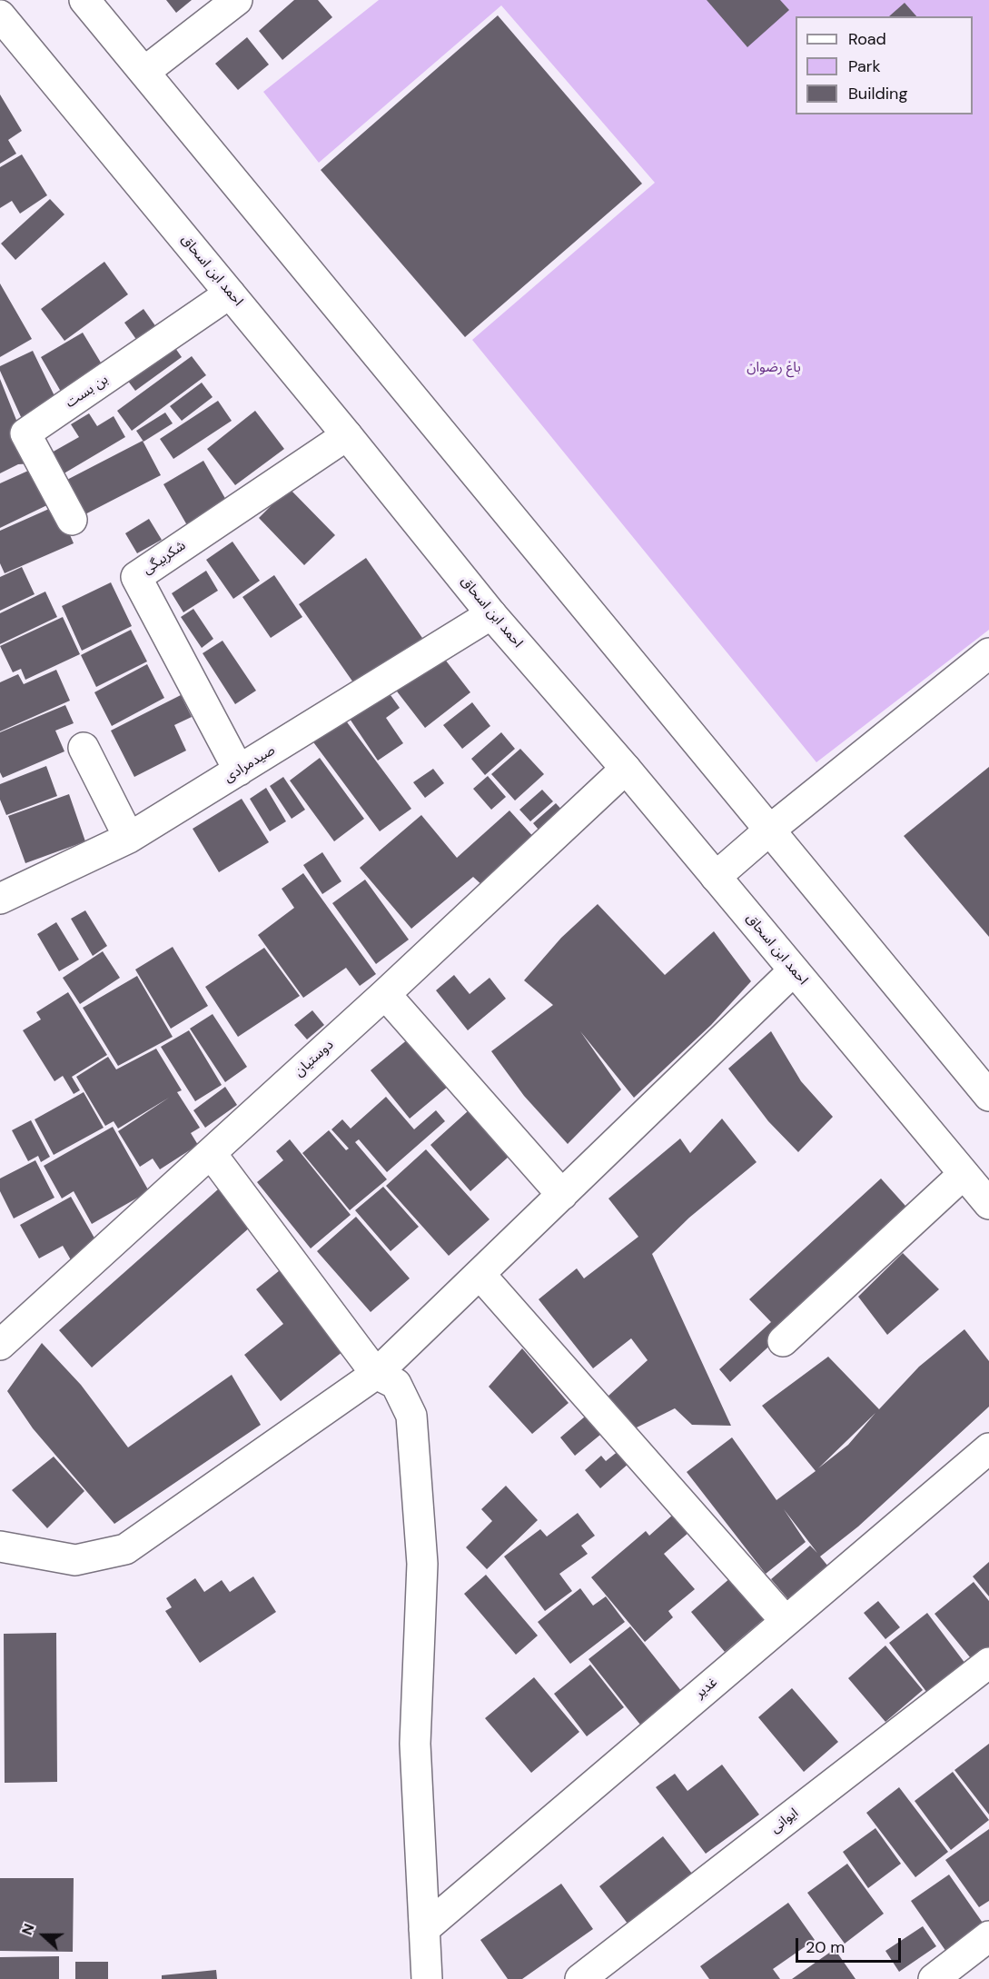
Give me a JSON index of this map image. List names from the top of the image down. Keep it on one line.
{"streets":{"street":["احمد ابن اسحاق","بن بست","شکربیگی","صیدمرادی","دوستیان","غدیر","ایوانی"]},"crossings":[["احمد ابن اسحاق","بن بست"],["احمد ابن اسحاق","شکربیگی"],["احمد ابن اسحاق","صیدمرادی"],["احمد ابن اسحاق","دوستیان"],["شکربیگی","صیدمرادی"]],"parks":["باغ رضوان"],"legend":["Road","Park","Building"],"scale_bar":"20 m","north":"left"}
